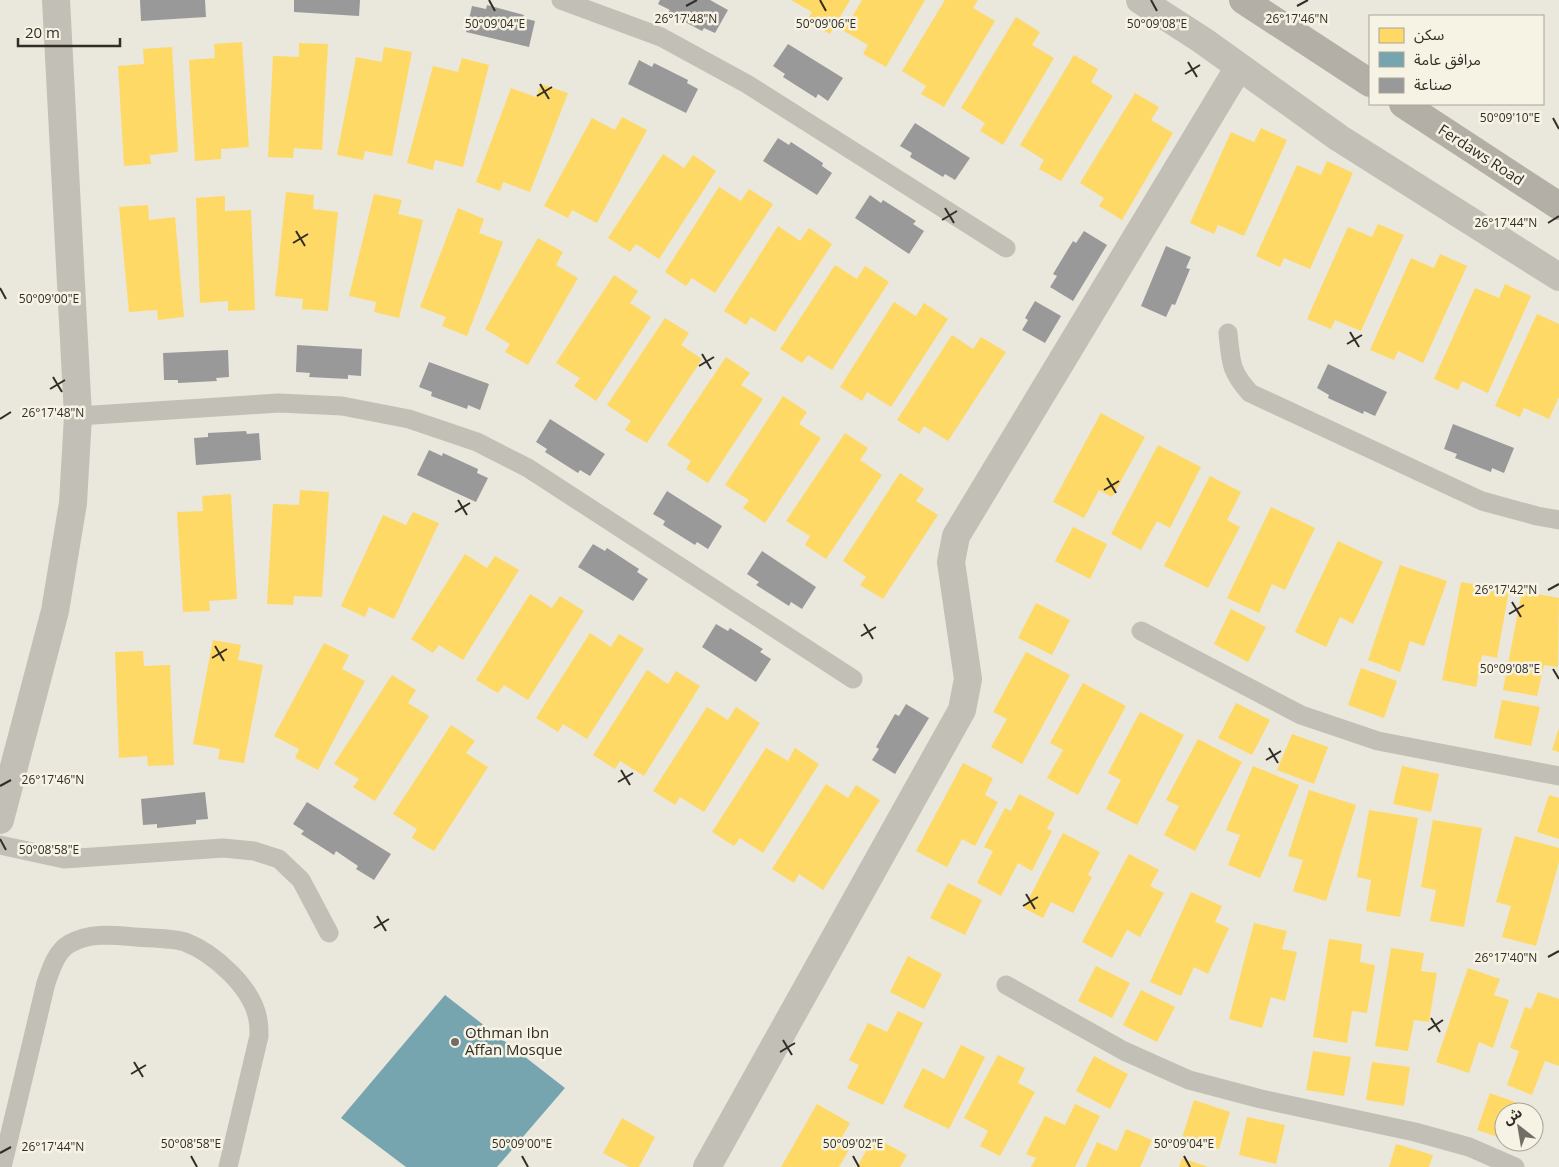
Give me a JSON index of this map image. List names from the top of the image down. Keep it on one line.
{"streets":{"street":["Ferdaws Road"]},"places":["Othman Ibn Affan Mosque"],"legend":["سكن","مرافق عامة","صناعة"],"scale_bar":"20 m","north":"top left","coordinates":["26°17'48\"N","26°17'46\"N","50°09'04\"E","50°09'06\"E","50°09'08\"E","50°09'10\"E","26°17'44\"N","50°09'00\"E","26°17'42\"N","50°08'58\"E","26°17'40\"N","50°09'02\"E"]}
